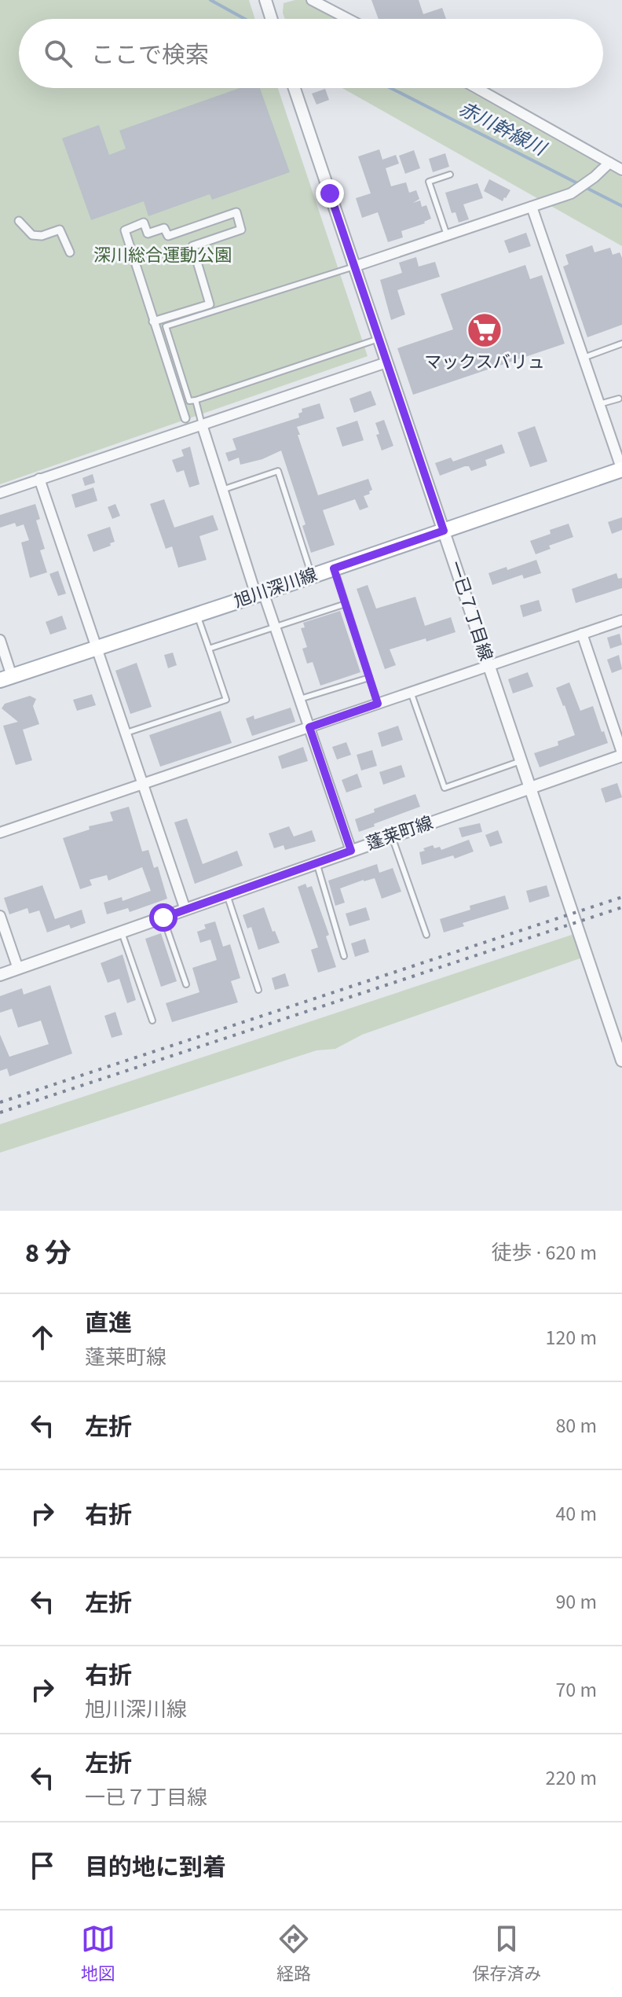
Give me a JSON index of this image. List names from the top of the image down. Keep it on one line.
{"streets":{"main road":["旭川深川線"],"street":["一已７丁目線","蓬莱町線"]},"crossings":[["旭川深川線","一已７丁目線"],["一已７丁目線","蓬莱町線"]],"water":["赤川幹線川"],"parks":["深川総合運動公園"],"places":{"supermarket":["マックスバリュ"]},"page":{"search":"ここで検索","heading":["8 分","徒歩 · 620 m"],"list":[["直進","蓬莱町線","120 m"],["左折","80 m"],["右折","40 m"],["左折","90 m"],["右折","旭川深川線","70 m"],["左折","一已７丁目線","220 m"],"目的地に到着"],"nav":["地図","経路","保存済み"]}}
